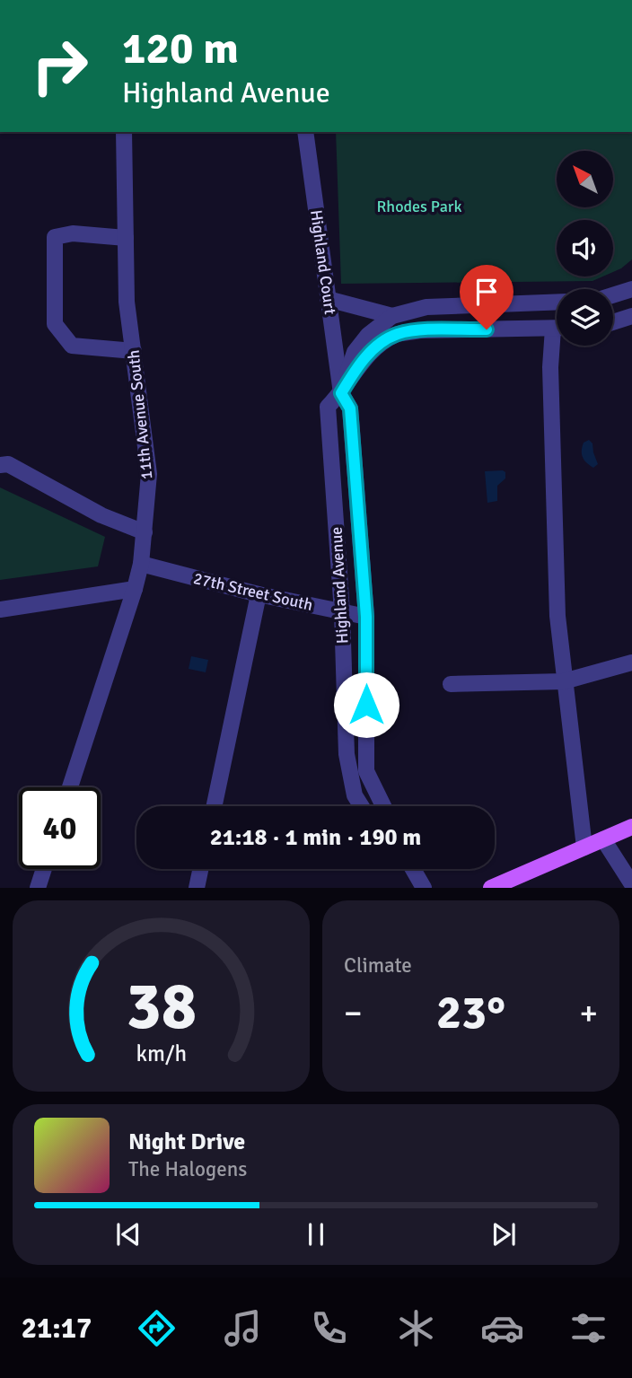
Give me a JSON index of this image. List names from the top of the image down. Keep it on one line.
{"streets":{"street":["Highland Court","11th Avenue South","Highland Avenue","27th Street South"]},"crossings":[["Highland Court","Highland Avenue"],["11th Avenue South","27th Street South"],["Highland Avenue","27th Street South"]],"parks":["Rhodes Park"],"north":"top left","page":{"turn":["120 m","Highland Avenue"],"limit":"40","trip":"21:18 · 1 min · 190 m","tile":"Climate","heat":["−","23°","+"],"song":["Night Drive","The Halogens"],"tabs":"21:17","gauge":["38","km/h"]}}
